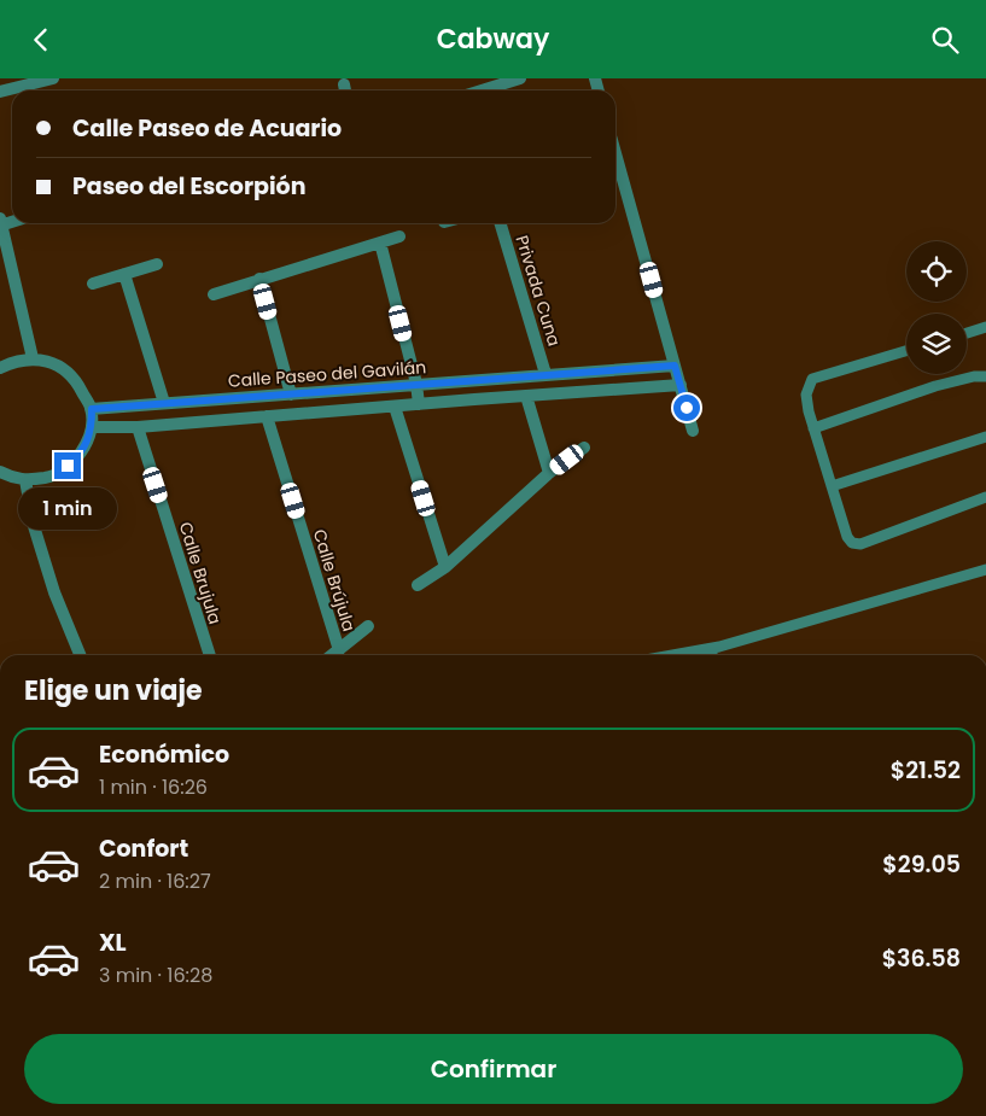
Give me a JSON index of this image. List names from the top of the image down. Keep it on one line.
{"streets":{"street":["Privada Cuna","Calle Paseo del Gavilán","Calle Brujula","Calle Brújula"]},"crossings":[["Privada Cuna","Calle Paseo del Gavilán"]],"page":{"header":"Cabway","banner":["Calle Paseo de Acuario","Paseo del Escorpión"],"bubble":"1 min","heading":"Elige un viaje","list":[{"name":"Económico","note":"1 min · 16:26","value":"$21.52"},{"name":"Confort","note":"2 min · 16:27","value":"$29.05"},{"name":"XL","note":"3 min · 16:28","value":"$36.58"}],"buttons":"Confirmar"}}
